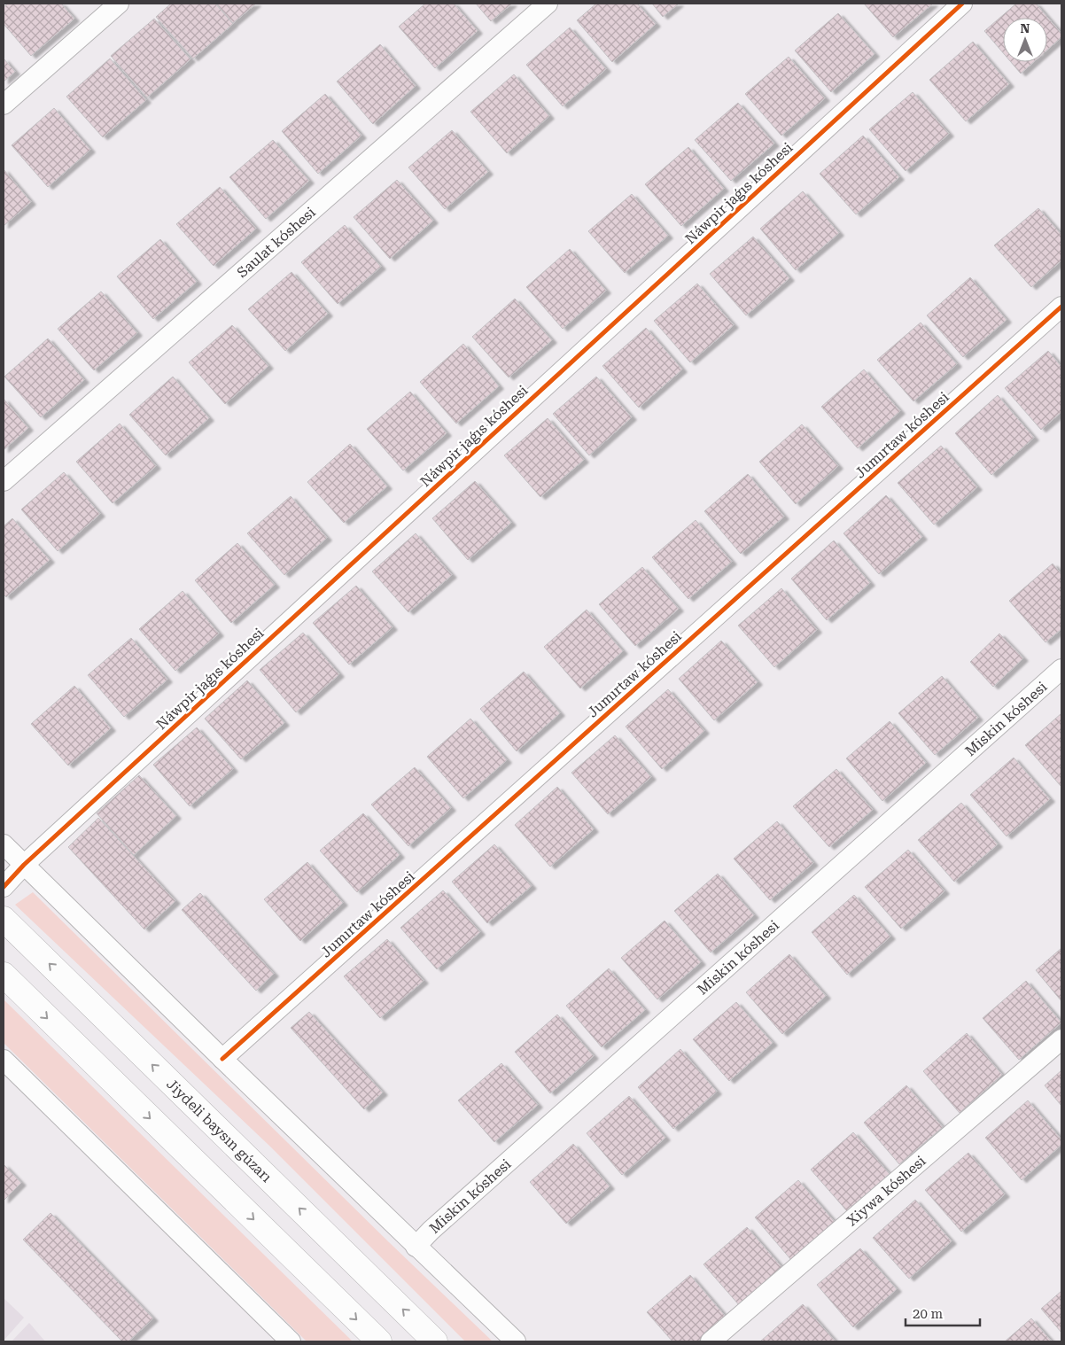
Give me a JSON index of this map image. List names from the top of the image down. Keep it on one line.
{"streets":{"main road":["Jiydeli baysın gúzarı"],"street":["Náwpir jaǵıs kóshesi","Saulat kóshesi","Jumırtaw kóshesi","Miskin kóshesi","Xiywa kóshesi"]},"scale_bar":"20 m","north":"top"}
